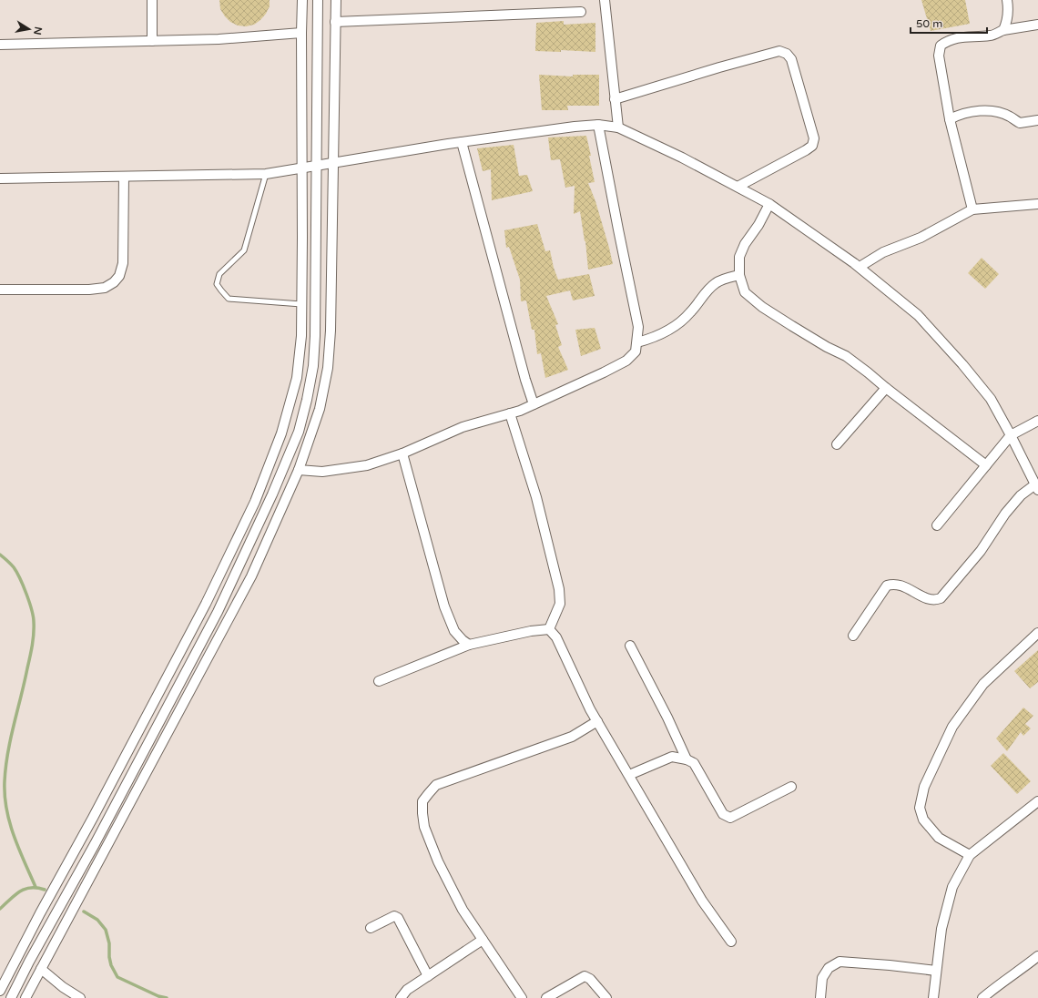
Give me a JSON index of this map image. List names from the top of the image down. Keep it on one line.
{"scale_bar":"50 m","north":"right"}
